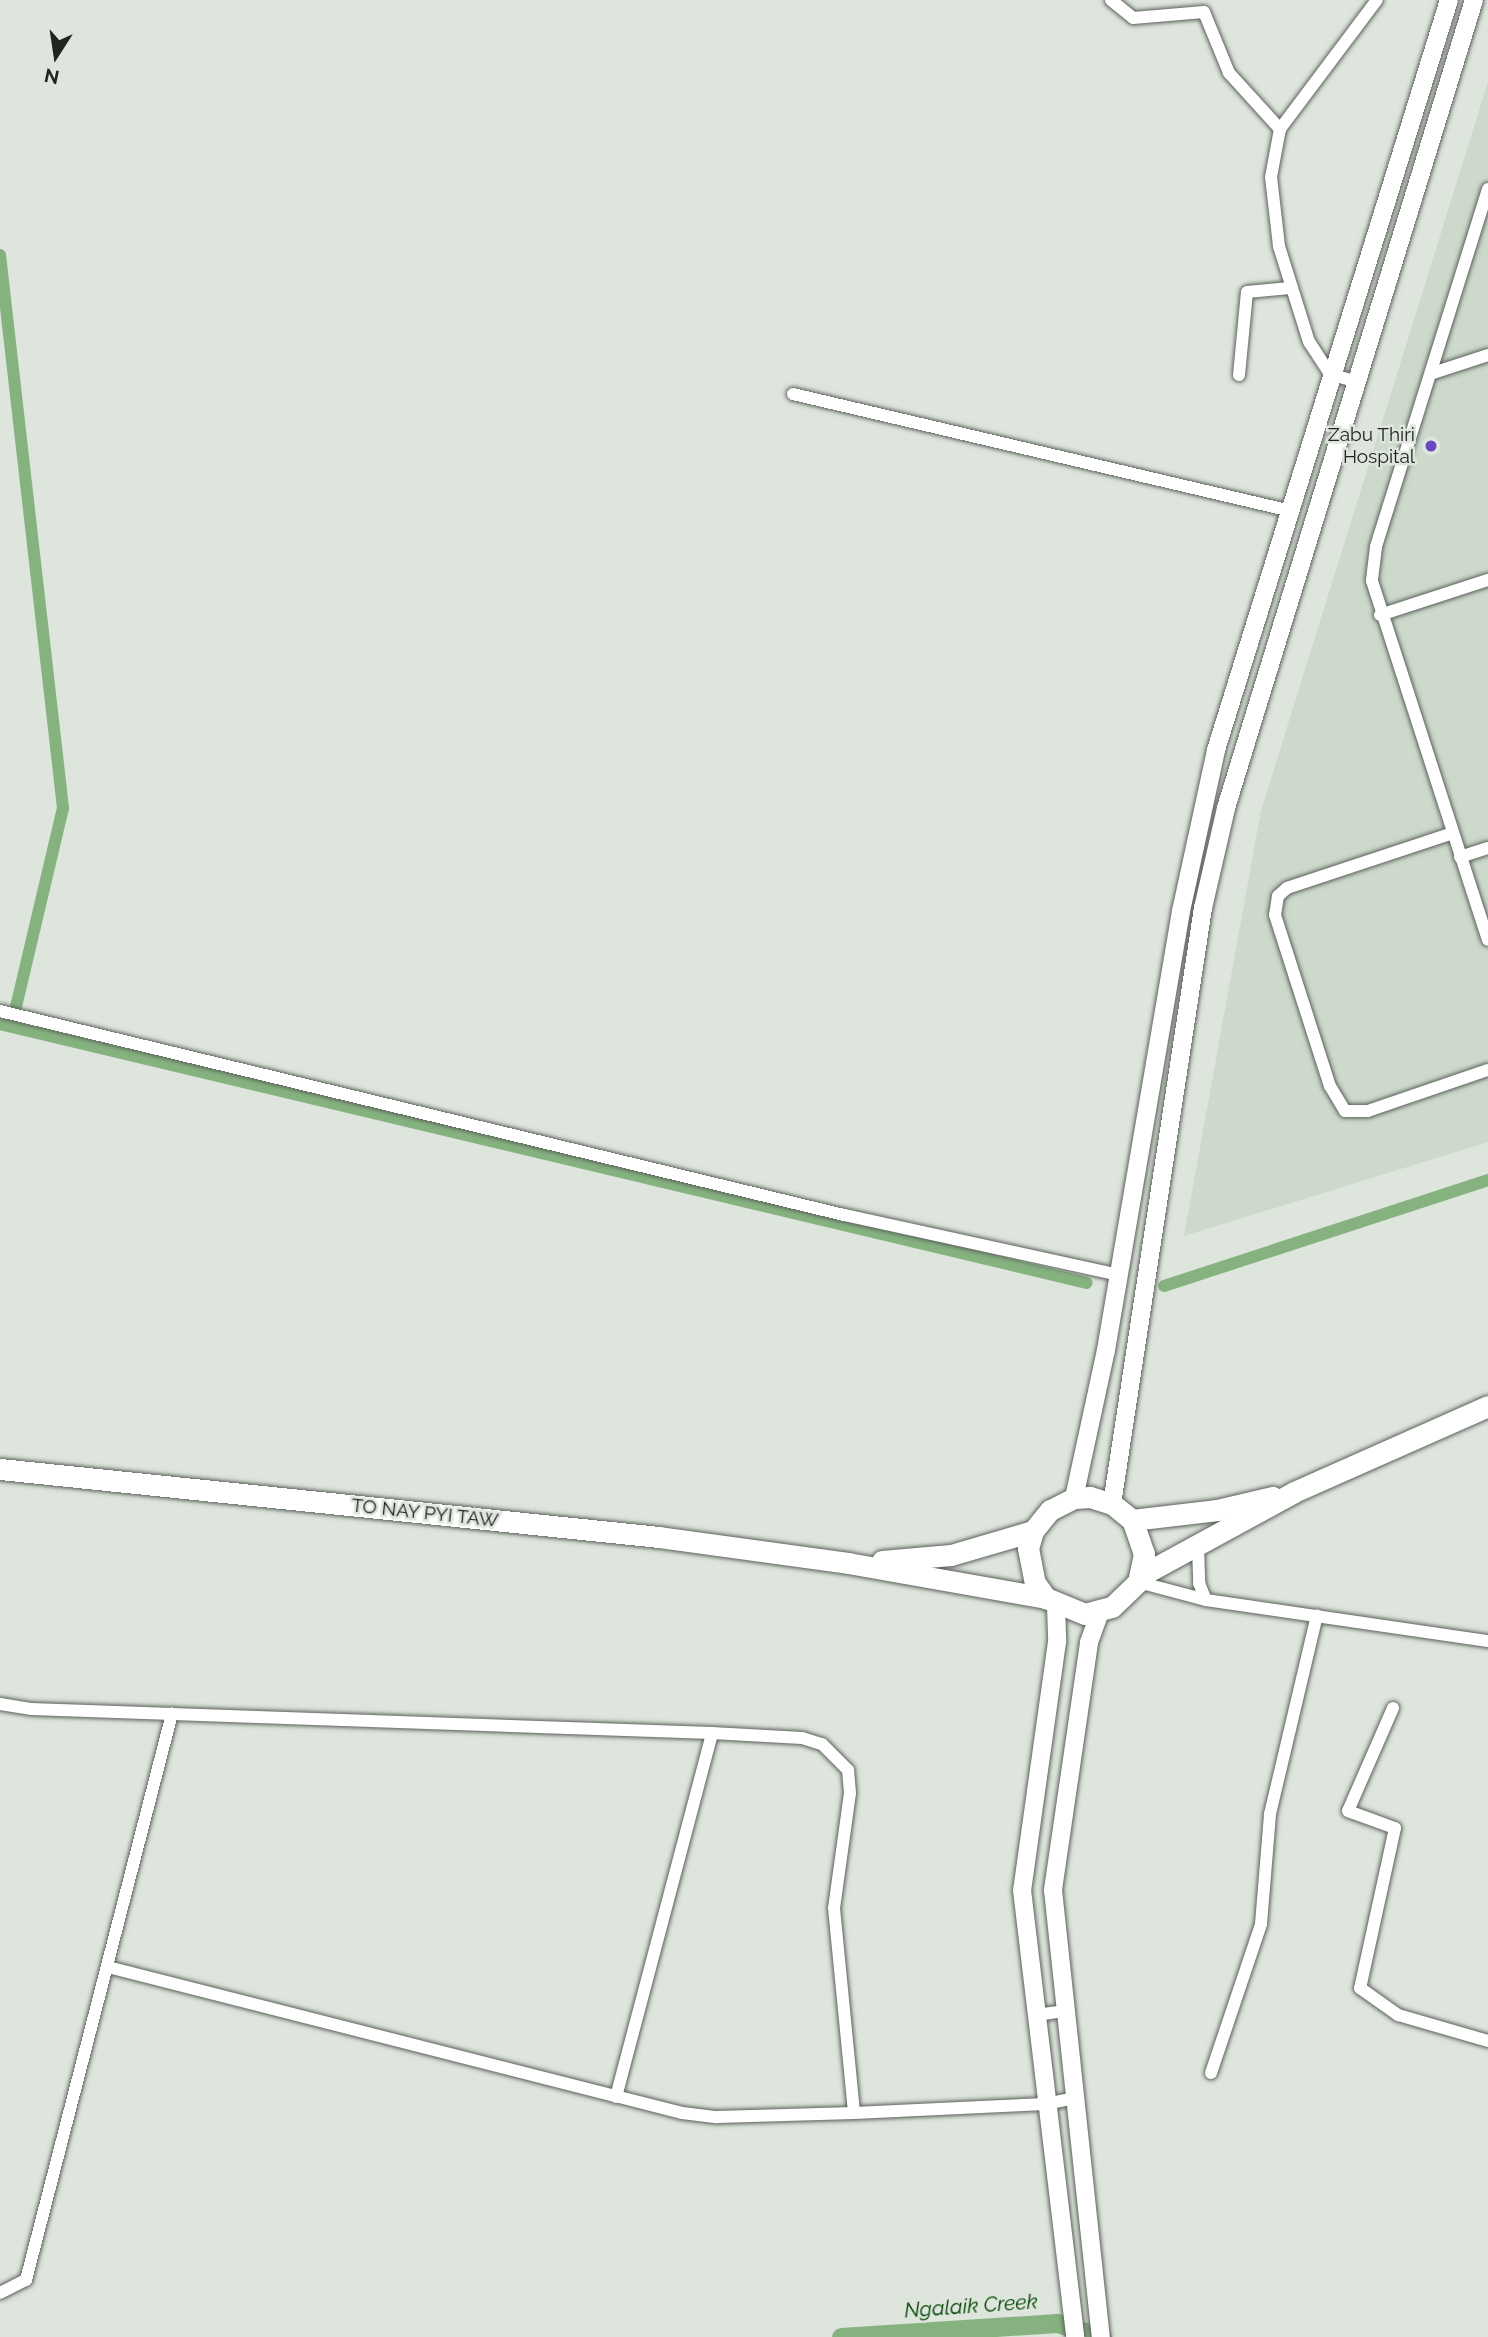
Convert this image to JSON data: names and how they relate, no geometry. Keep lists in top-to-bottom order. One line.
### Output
{"streets":{"main road":["TO NAY PYI TAW"]},"water":["Ngalaik Creek"],"places":["Zabu Thiri Hospital"],"north":"bottom"}
